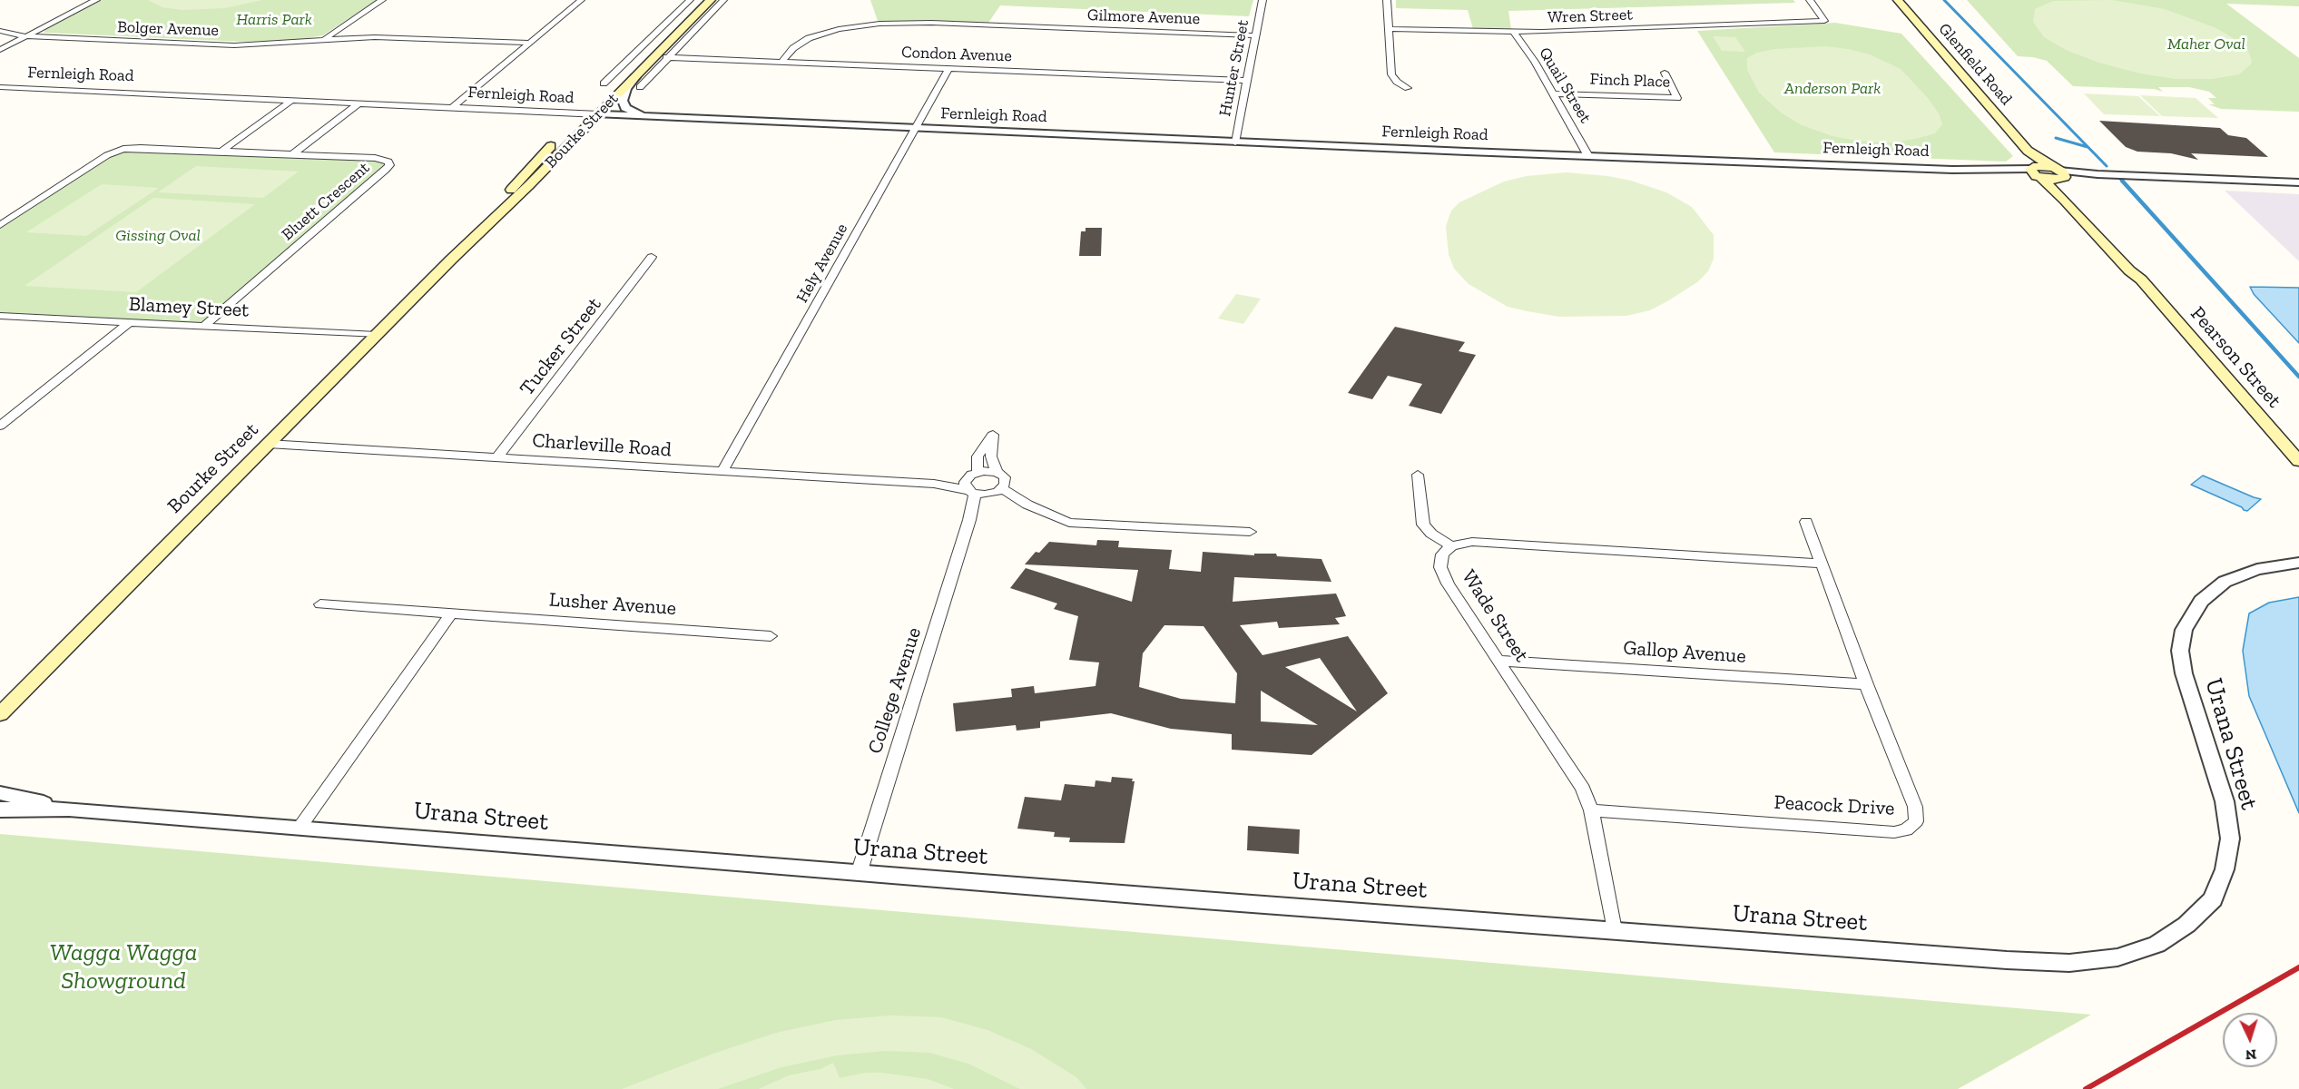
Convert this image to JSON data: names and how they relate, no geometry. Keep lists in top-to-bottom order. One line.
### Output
{"streets":{"main road":["Glenfield Road","Bourke Street","Pearson Street"],"street":["Wren Street","Gilmore Avenue","Bolger Avenue","Condon Avenue","Hunter Street","Fernleigh Road","Finch Place","Quail Street","Bluett Crescent","Hely Avenue","Blamey Street","Tucker Street","Charleville Road","Lusher Avenue","Wade Street","Gallop Avenue","College Avenue","Urana Street","Peacock Drive"]},"crossings":[["Wren Street","Quail Street"],["Gilmore Avenue","Condon Avenue"],["Gilmore Avenue","Hunter Street"],["Condon Avenue","Hunter Street"],["Condon Avenue","Bourke Street"],["Condon Avenue","Hely Avenue"],["Glenfield Road","Fernleigh Road"],["Glenfield Road","Pearson Street"],["Hunter Street","Fernleigh Road"],["Fernleigh Road","Quail Street"],["Fernleigh Road","Bourke Street"],["Fernleigh Road","Hely Avenue"],["Fernleigh Road","Pearson Street"],["Finch Place","Quail Street"],["Bourke Street","Blamey Street"],["Bourke Street","Charleville Road"],["Bluett Crescent","Blamey Street"],["Hely Avenue","Charleville Road"],["Tucker Street","Charleville Road"],["Charleville Road","College Avenue"],["Wade Street","Gallop Avenue"],["Wade Street","Urana Street"],["Wade Street","Peacock Drive"],["Gallop Avenue","Peacock Drive"],["College Avenue","Urana Street"]],"parks":["Harris Park","Maher Oval","Anderson Park","Gissing Oval","Wagga Wagga Showground"],"north":"bottom"}
